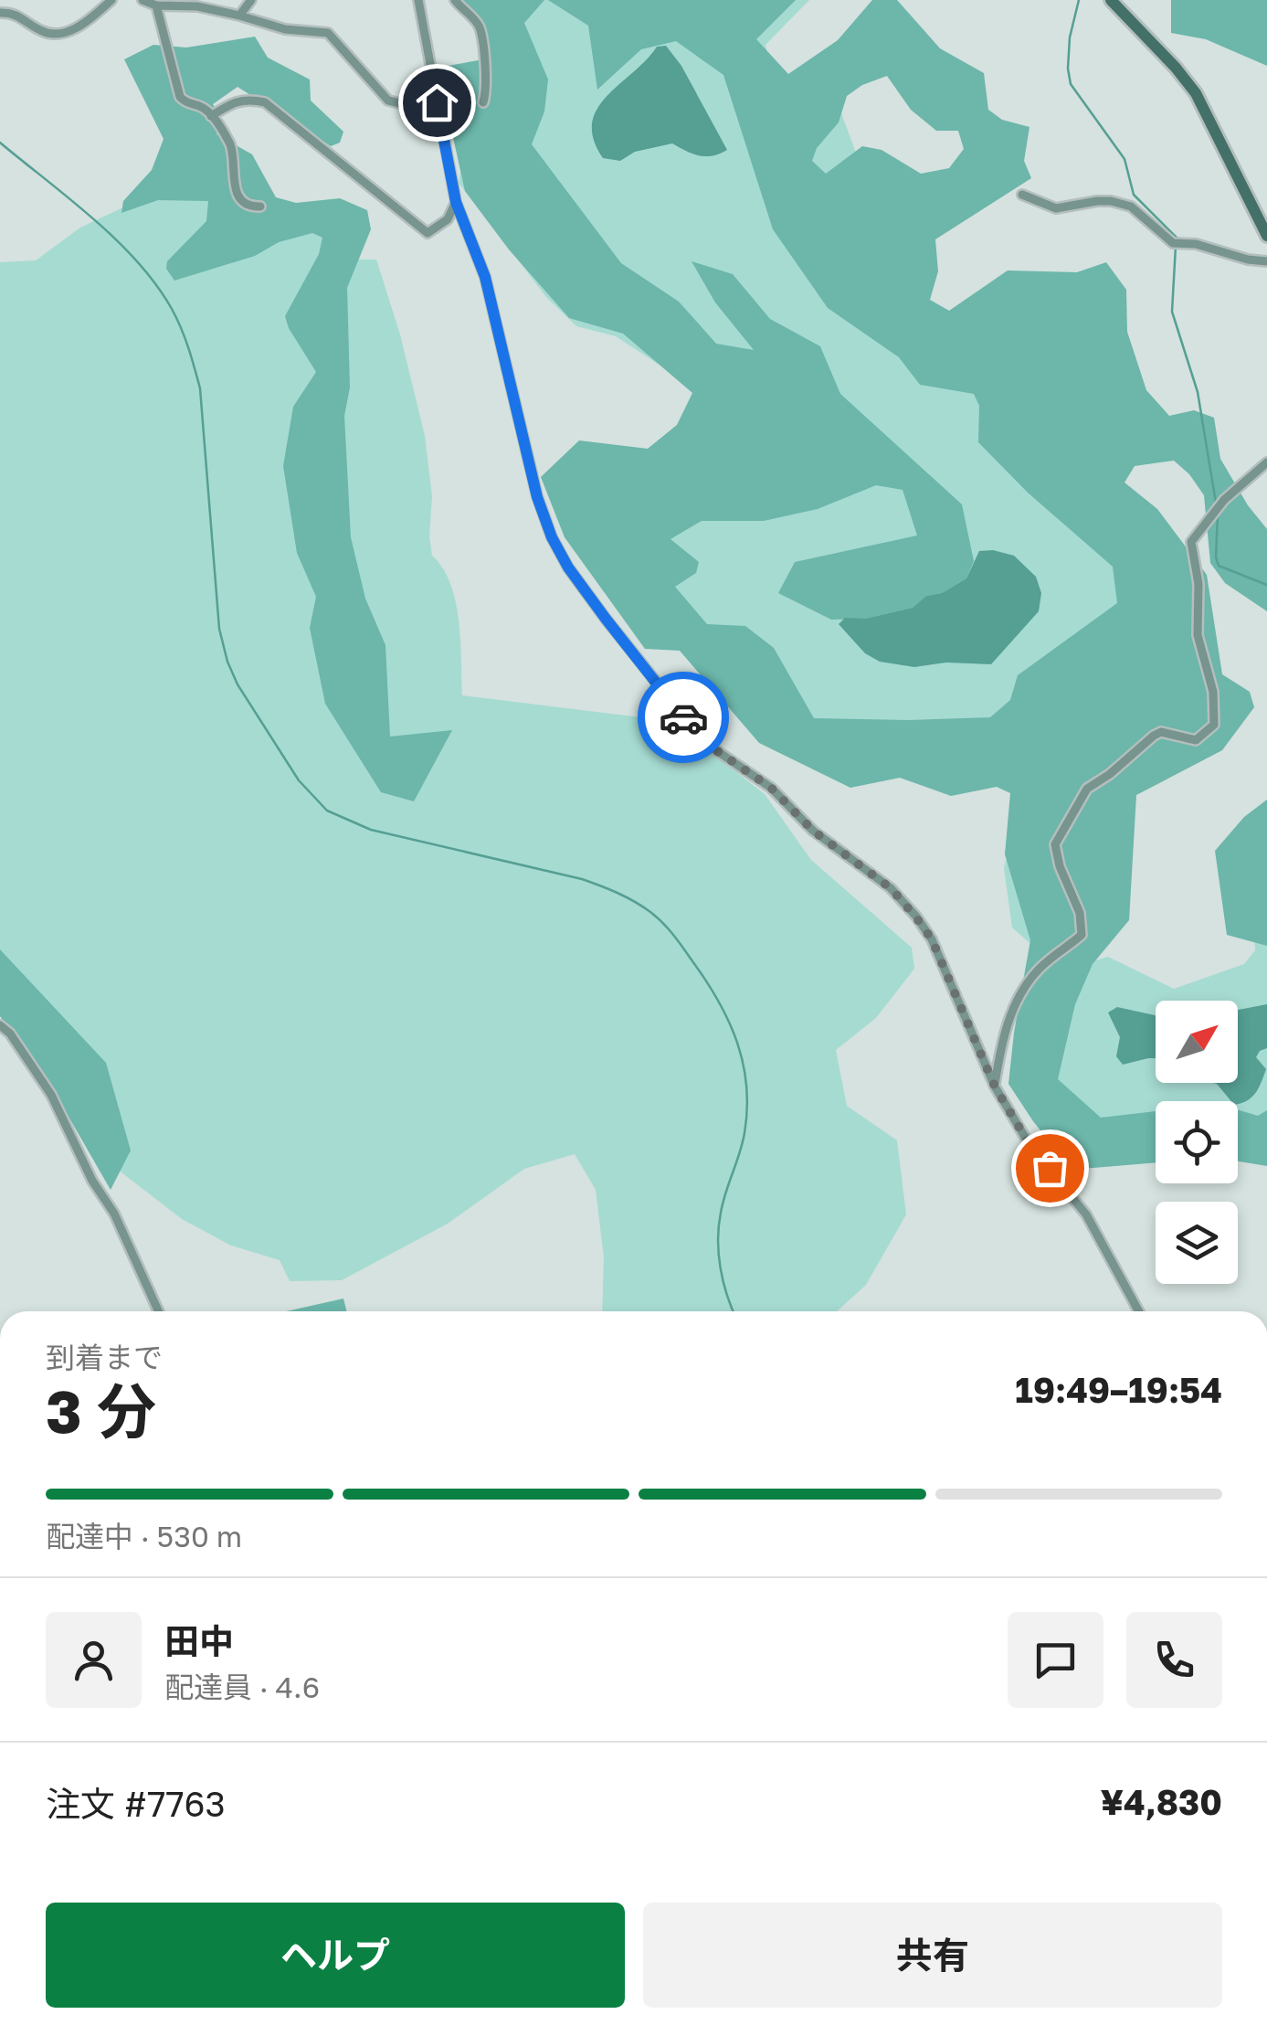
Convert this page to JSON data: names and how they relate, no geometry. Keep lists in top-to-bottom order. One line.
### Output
{"north":"top right","page":{"heading":["3 分","到着まで","19:49–19:54"],"panel":["田中","配達員 · 4.6","注文 #7763","¥4,830"],"bar":"配達中 · 530 m","buttons":["ヘルプ","共有"]}}
